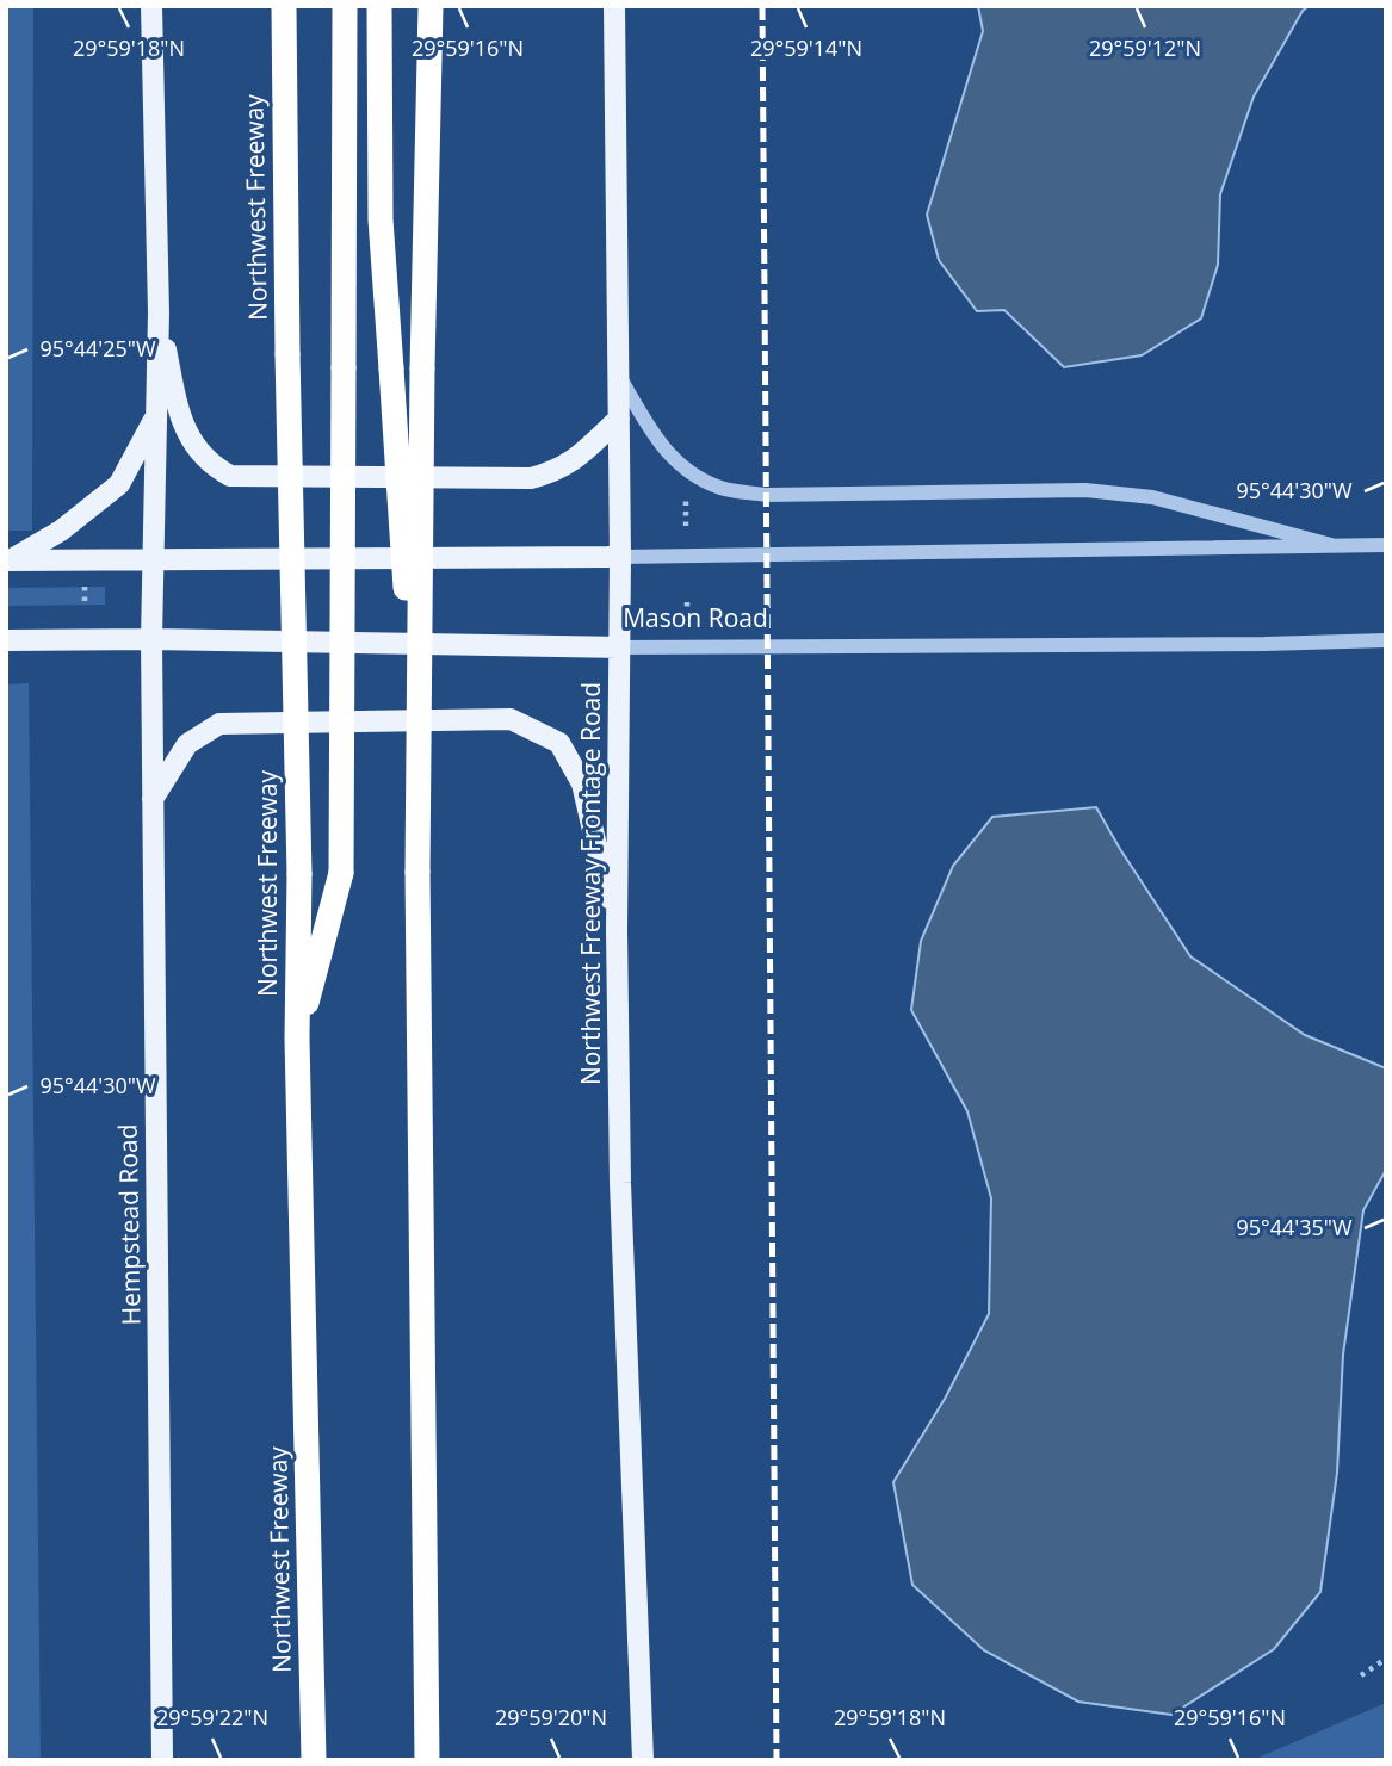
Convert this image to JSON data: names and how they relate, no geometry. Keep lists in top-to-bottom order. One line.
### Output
{"streets":{"highway":["Northwest Freeway"],"main road":["Mason Road","Northwest Freeway Frontage Road","Hempstead Road"]},"crossings":[["Mason Road","Northwest Freeway Frontage Road"],["Mason Road","Hempstead Road"]],"coordinates":["29°59'18\"N","29°59'16\"N","29°59'14\"N","29°59'12\"N","95°44'25\"W","95°44'30\"W","95°44'35\"W","29°59'22\"N","29°59'20\"N"]}
